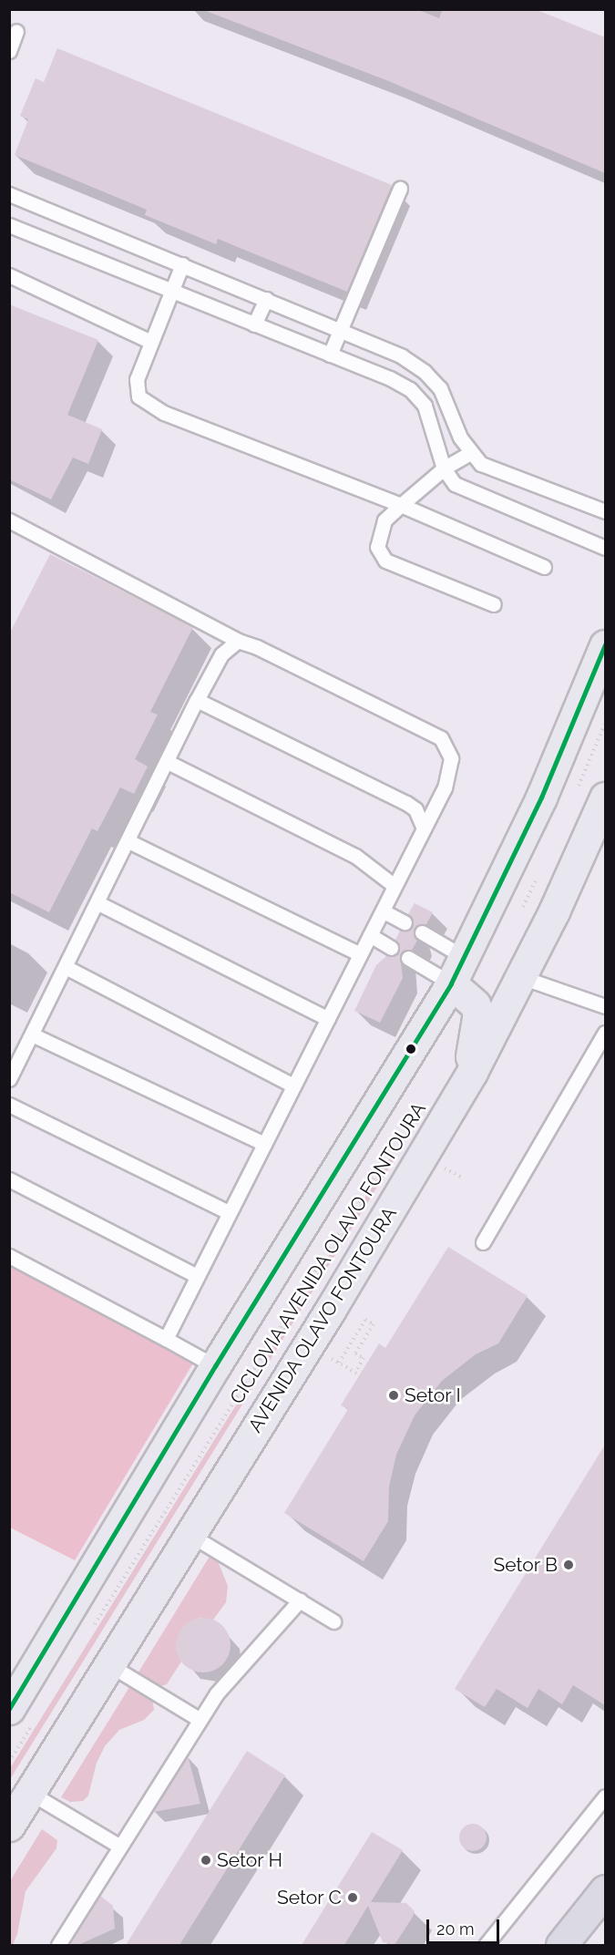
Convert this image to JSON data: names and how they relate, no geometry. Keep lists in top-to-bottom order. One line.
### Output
{"streets":{"main road":["AVENIDA OLAVO FONTOURA"],"path":["CICLOVIA AVENIDA OLAVO FONTOURA"]},"places":["Setor I","Setor B","Setor H","Setor C"],"scale_bar":"20 m"}
